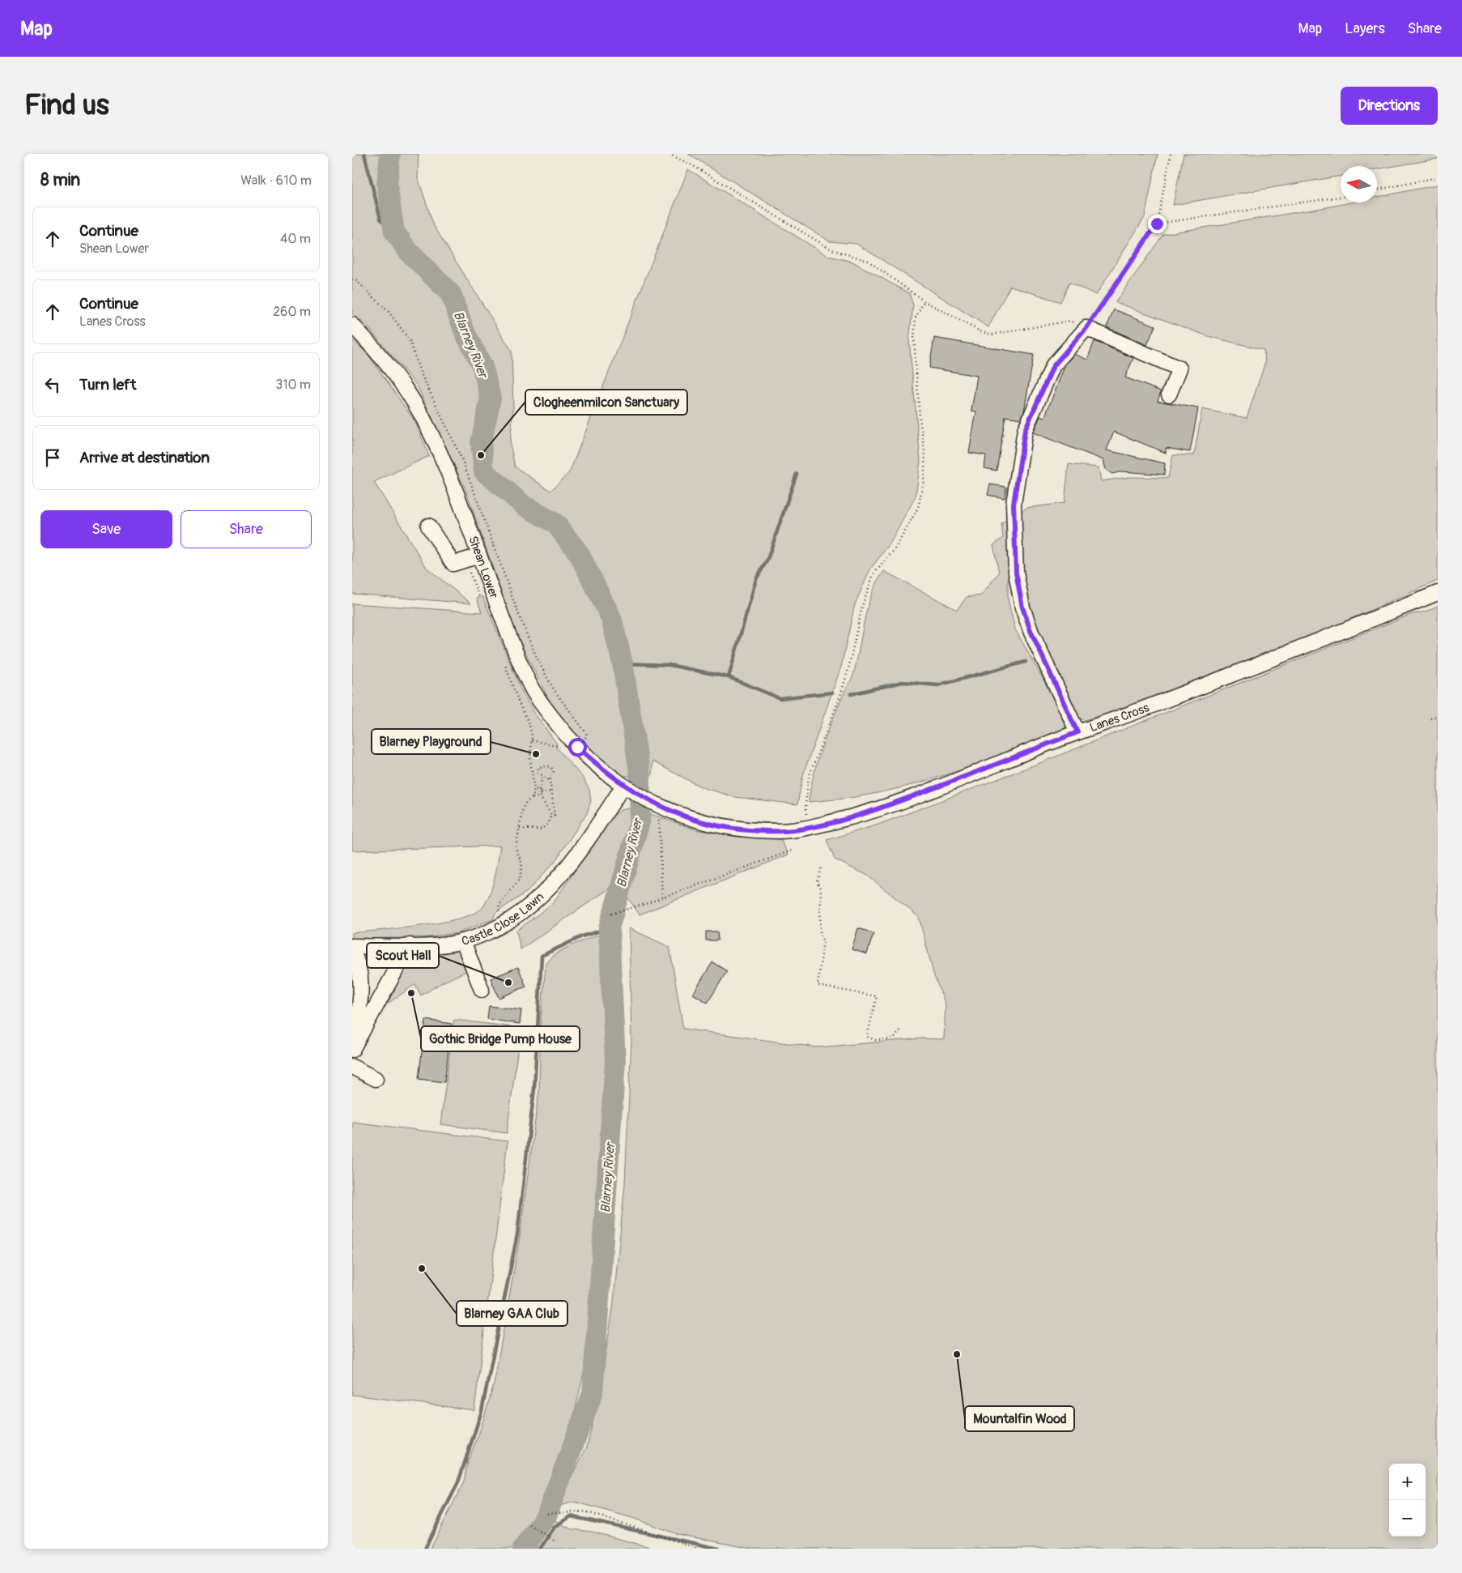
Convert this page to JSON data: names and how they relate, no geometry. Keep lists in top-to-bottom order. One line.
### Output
{"streets":{"street":["Shean Lower","Lanes Cross","Castle Close Lawn"]},"crossings":[["Shean Lower","Lanes Cross"],["Shean Lower","Castle Close Lawn"],["Lanes Cross","Castle Close Lawn"]],"water":["Blarney River"],"places":["Clogheenmilcon Sanctuary","Blarney Playground","Scout Hall","Gothic Bridge Pump House","Blarney GAA Club","Mountalfin Wood"],"north":"left","page":{"header":"Map","nav":["Map","Layers","Share"],"buttons":["Directions",["Save","Share"]],"title":"Find us","heading":["8 min","Walk · 610 m"],"list":[["Continue","Shean Lower","40 m"],["Continue","Lanes Cross","260 m"],["Turn left","310 m"],"Arrive at destination"],"map_buttons":["+","−"]}}
